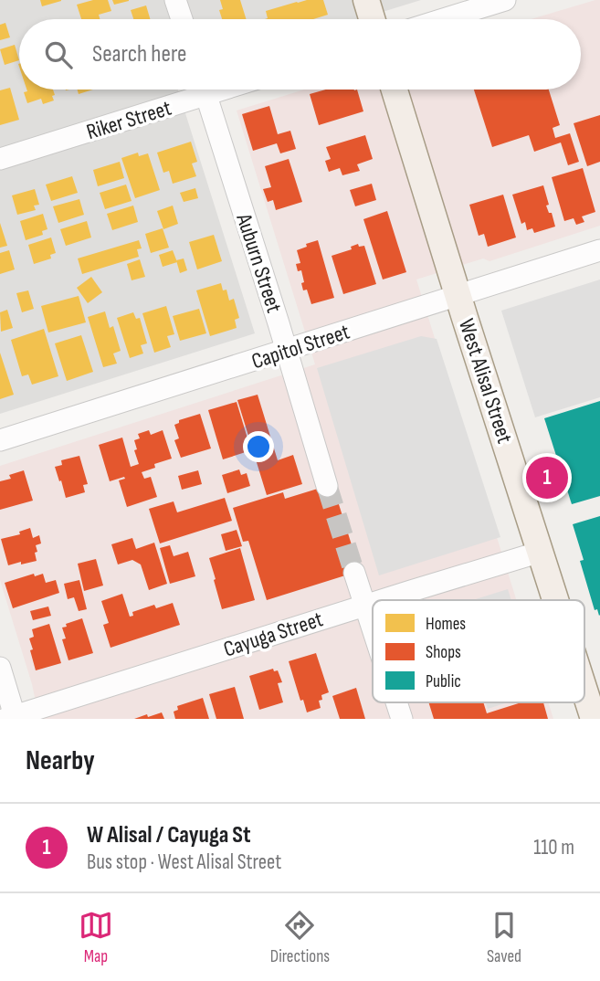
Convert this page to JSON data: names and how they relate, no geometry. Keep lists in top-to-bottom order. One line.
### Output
{"streets":{"main road":["West Alisal Street"],"street":["Riker Street","Auburn Street","Capitol Street","Cayuga Street"]},"crossings":[["Auburn Street","Capitol Street"],["Capitol Street","West Alisal Street"],["West Alisal Street","Cayuga Street"]],"legend":["Homes","Shops","Public"],"page":{"search":"Search here","pins":"1","heading":"Nearby","list":[{"mark":"1","name":"W Alisal / Cayuga St","note":"Bus stop · West Alisal Street","value":"110 m"}],"nav":["Map","Directions","Saved"]}}
